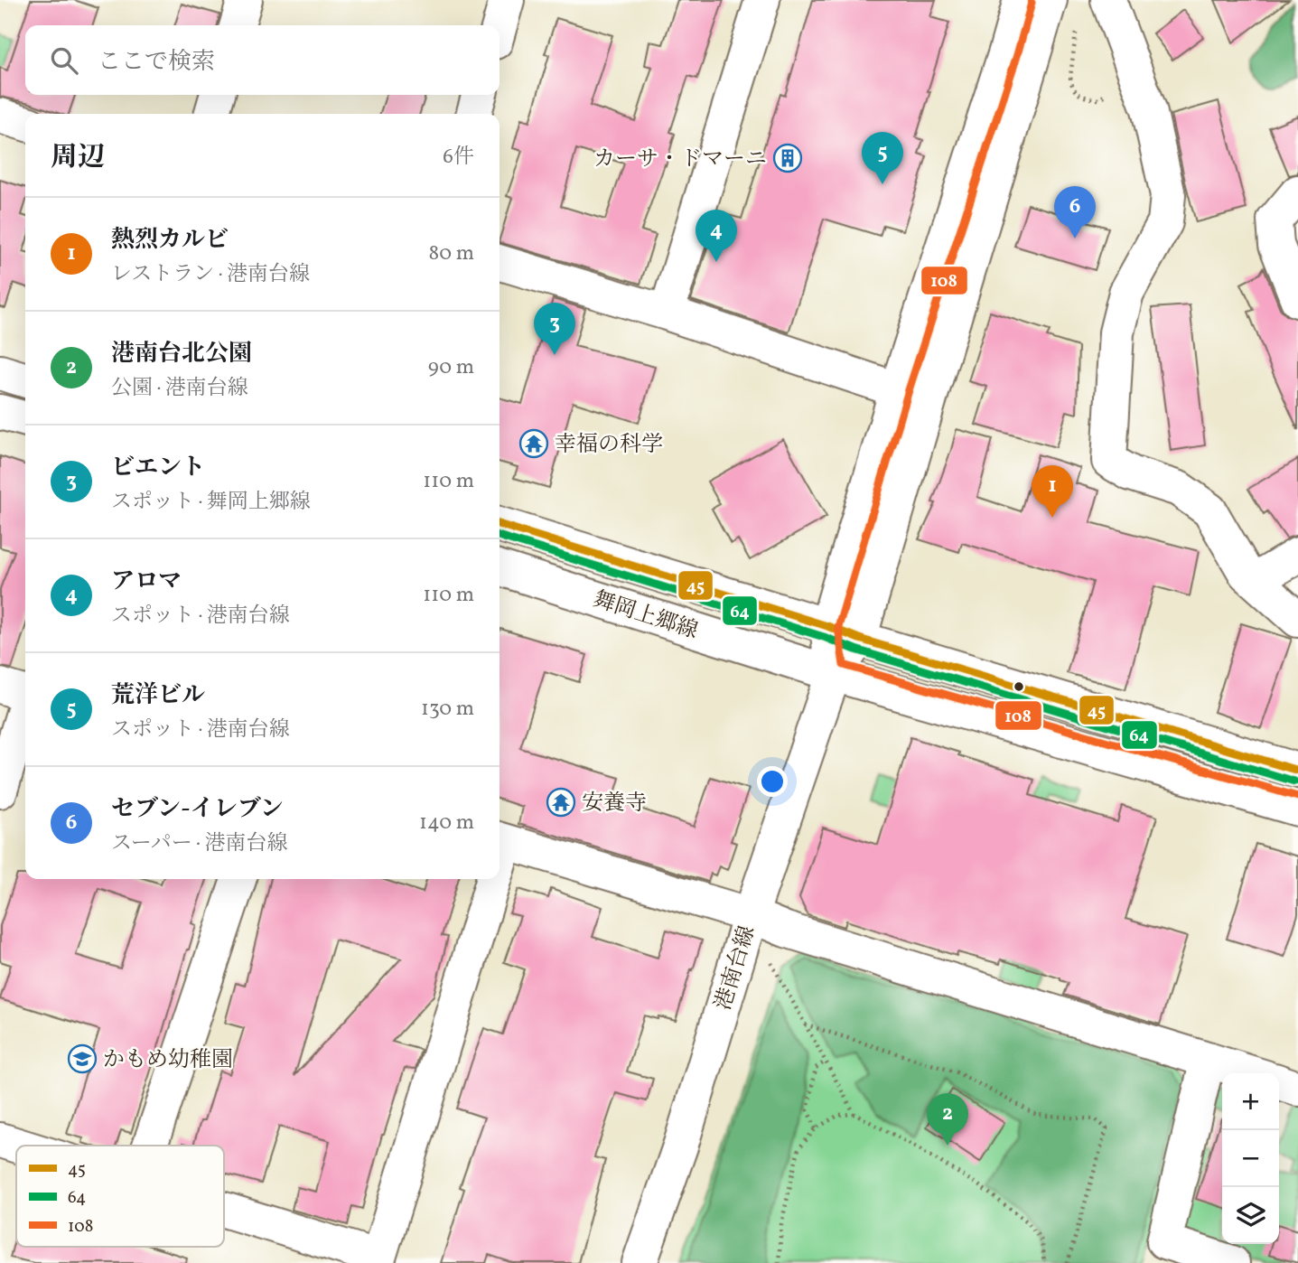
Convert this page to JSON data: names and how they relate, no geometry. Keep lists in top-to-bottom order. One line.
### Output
{"streets":{"street":["舞岡上郷線","港南台線"]},"crossings":[["舞岡上郷線","港南台線"]],"places":{"building":["カーサ・ドマーニ"],"temple":["幸福の科学","安養寺"],"school or university":["かもめ幼稚園"]},"lines":["transit line 108","transit line 45","transit line 64"],"legend":["45","64","108"],"page":{"search":"ここで検索","heading":["周辺","6件"],"pins":["5","6","4","3","1","2"],"list":[{"mark":"1","name":"熱烈カルビ","note":"レストラン · 港南台線","value":"80 m"},{"mark":"2","name":"港南台北公園","note":"公園 · 港南台線","value":"90 m"},{"mark":"3","name":"ビエント","note":"スポット · 舞岡上郷線","value":"110 m"},{"mark":"4","name":"アロマ","note":"スポット · 港南台線","value":"110 m"},{"mark":"5","name":"荒洋ビル","note":"スポット · 港南台線","value":"130 m"},{"mark":"6","name":"セブン-イレブン","note":"スーパー · 港南台線","value":"140 m"}],"map_buttons":["+","−"]}}
